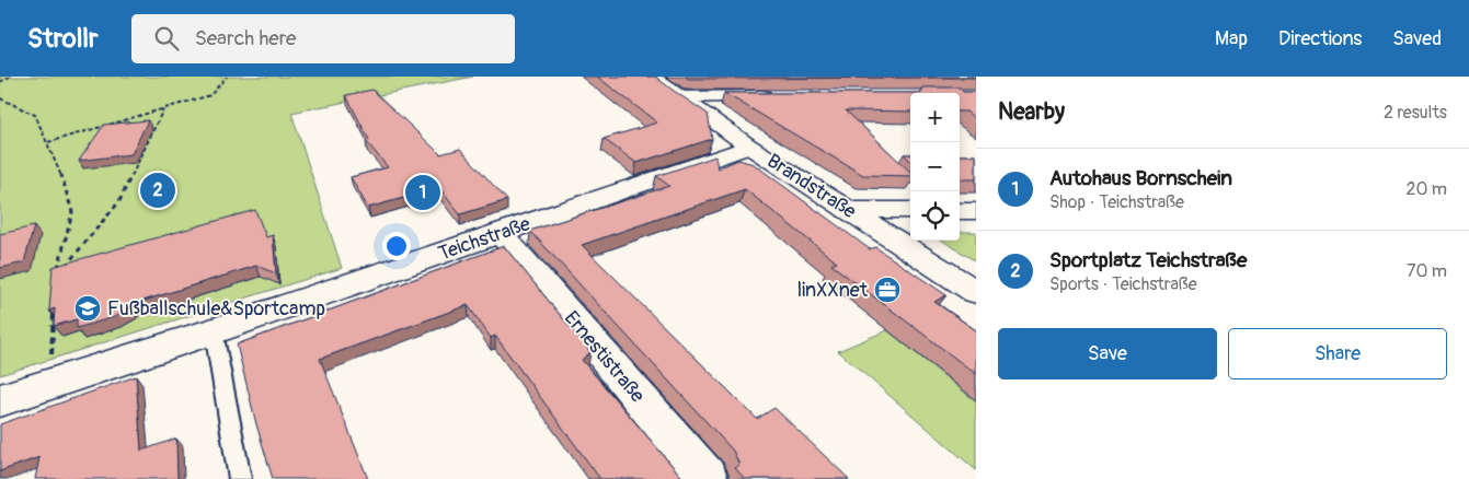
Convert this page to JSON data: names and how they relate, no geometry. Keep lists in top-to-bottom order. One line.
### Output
{"streets":{"street":["Brandstraße","Teichstraße","Ernestistraße"]},"crossings":[["Brandstraße","Teichstraße"],["Teichstraße","Ernestistraße"]],"places":{"office":["linXXnet"],"school or university":["Fußballschule&Sportcamp"]},"page":{"header":"Strollr","search":"Search here","nav":["Map","Directions","Saved"],"heading":["Nearby","2 results"],"map_buttons":["+","−"],"list":[{"mark":"1","name":"Autohaus Bornschein","note":"Shop · Teichstraße","value":"20 m"},{"mark":"2","name":"Sportplatz Teichstraße","note":"Sports · Teichstraße","value":"70 m"}],"pins":["2","1"],"buttons":["Save","Share"]}}
